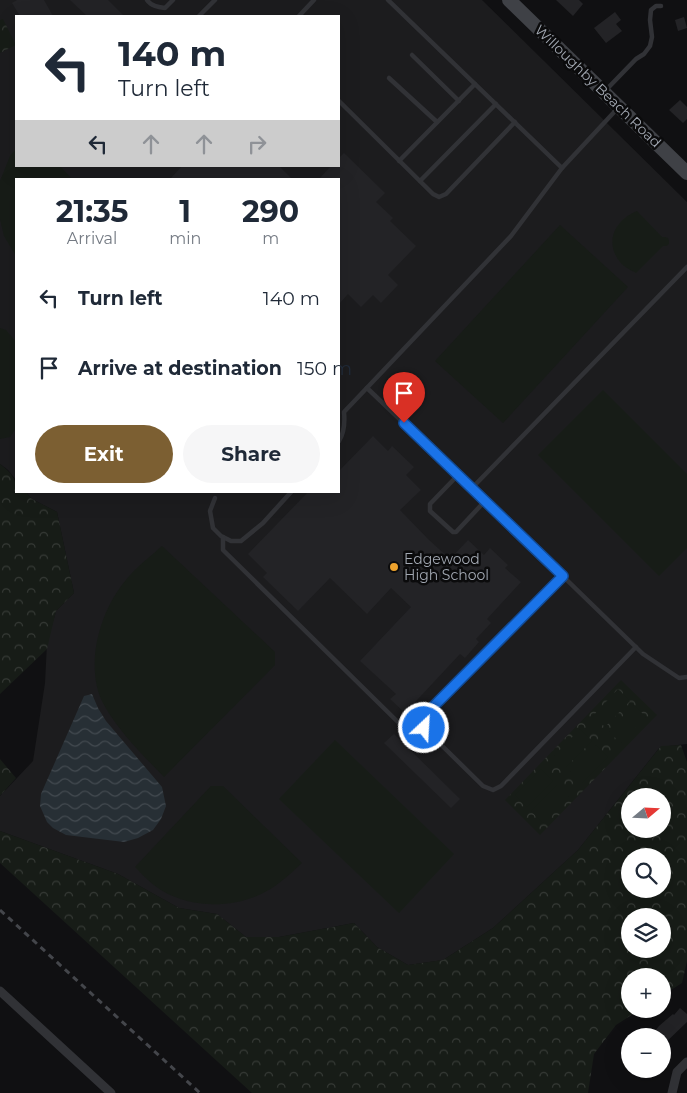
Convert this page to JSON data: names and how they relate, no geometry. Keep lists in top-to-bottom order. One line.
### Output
{"streets":{"street":["Willoughby Beach Road"]},"places":["Edgewood High School"],"north":"right","page":{"turn":["140 m","Turn left"],"eta":["21:35","Arrival","1","min","290","m"],"list":[{"name":"Turn left","value":"140 m"},{"name":"Arrive at destination","value":"150 m"}],"buttons":["Exit","Share"],"map_buttons":["+","−"]}}
